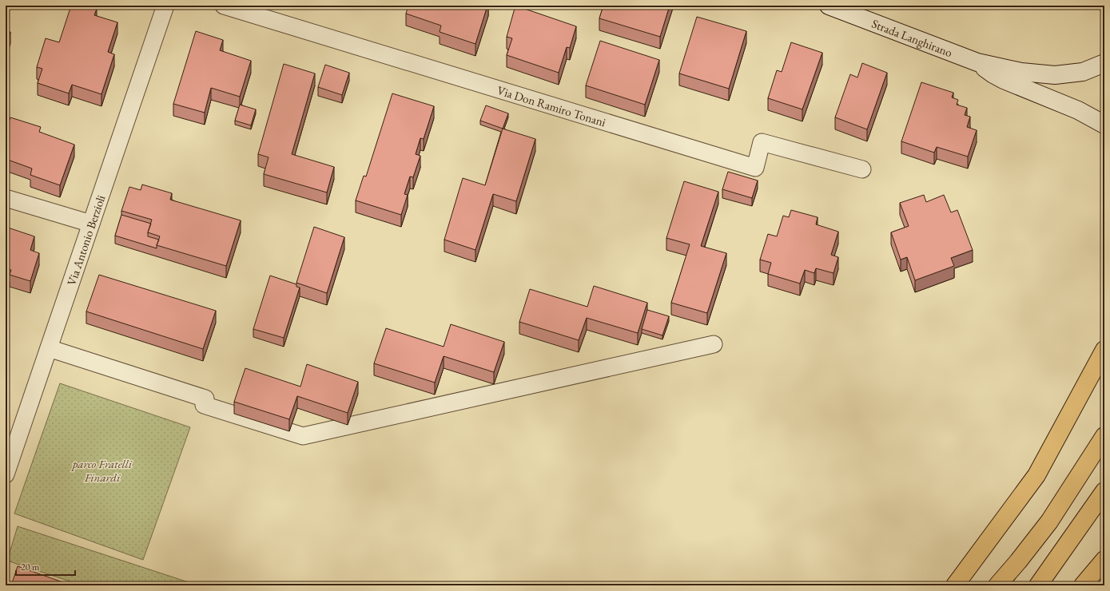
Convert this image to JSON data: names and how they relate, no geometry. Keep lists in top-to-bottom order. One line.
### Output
{"streets":{"main road":["Strada Langhirano"],"street":["Via Don Ramiro Tonani","Via Antonio Berzioli"]},"parks":["parco Fratelli Finardi"],"scale_bar":"20 m"}
